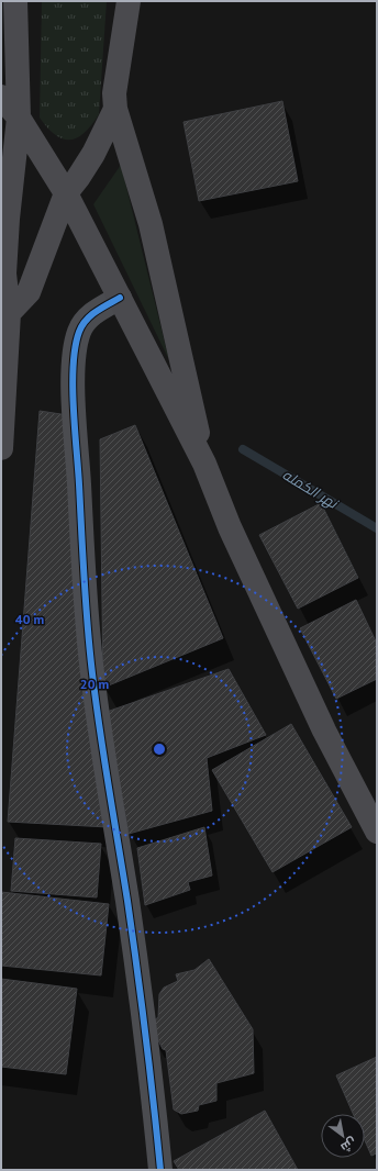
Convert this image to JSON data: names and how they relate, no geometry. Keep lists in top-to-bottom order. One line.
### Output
{"water":["نهر الكمله"],"north":"bottom right","rings":["40 m","20 m"]}
